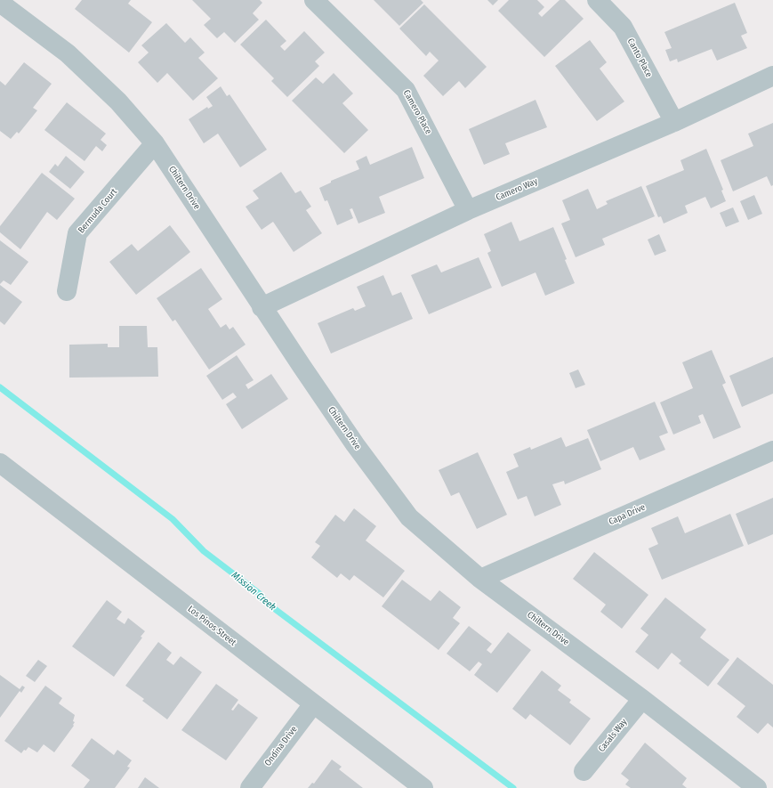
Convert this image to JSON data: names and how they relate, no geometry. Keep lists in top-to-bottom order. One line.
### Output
{"streets":{"street":["Canto Place","Camero Place","Chiltern Drive","Camero Way","Bermuda Court","Capa Drive","Los Pinos Street","Casals Way","Ondina Drive"]},"crossings":[["Canto Place","Camero Way"],["Camero Place","Camero Way"],["Chiltern Drive","Camero Way"],["Chiltern Drive","Bermuda Court"],["Chiltern Drive","Capa Drive"],["Chiltern Drive","Casals Way"],["Los Pinos Street","Ondina Drive"]],"water":["Mission Creek"]}
